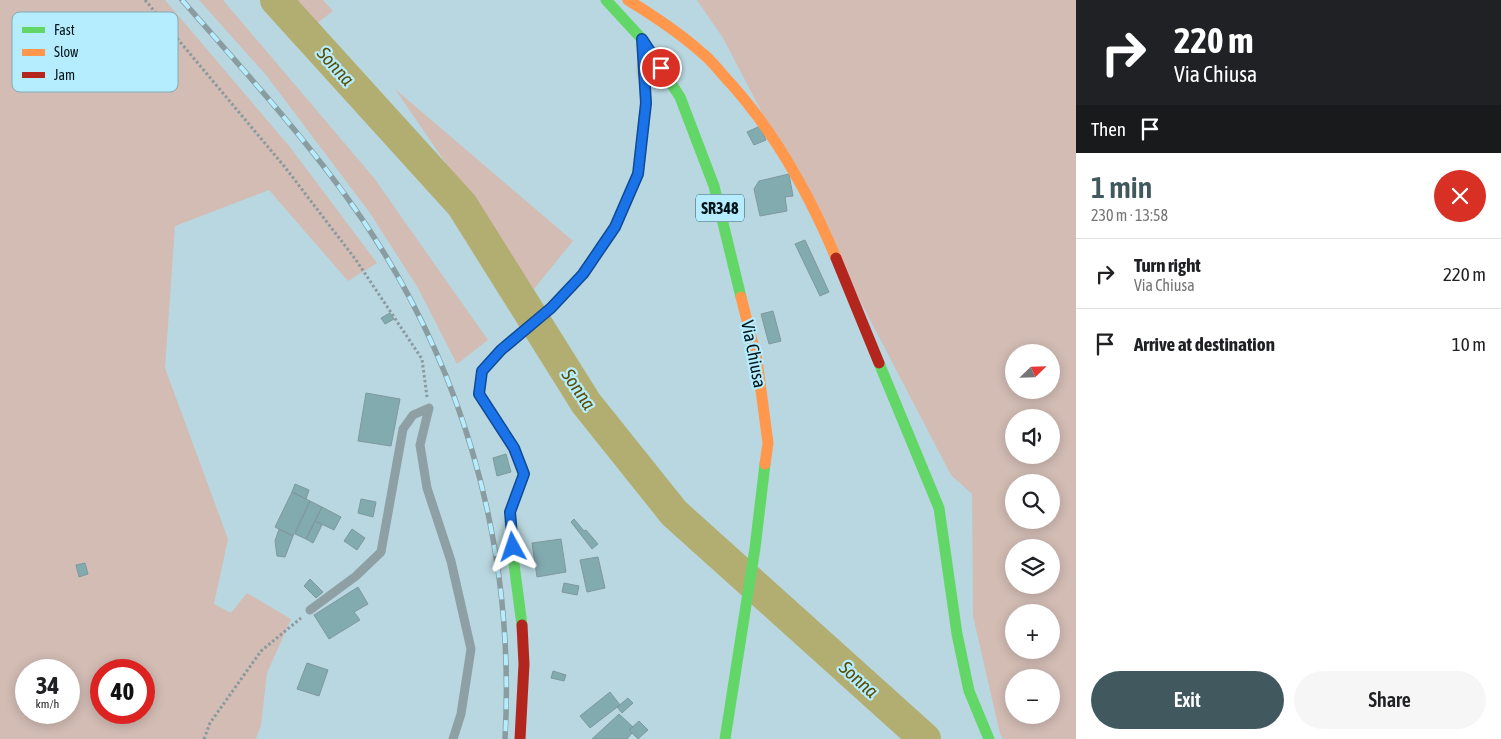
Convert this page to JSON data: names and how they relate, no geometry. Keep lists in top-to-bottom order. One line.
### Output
{"streets":{"street":["SR348","Via Chiusa"]},"water":["Sonna"],"legend":["Fast","Slow","Jam"],"north":"top right","page":{"turn":["220 m","Via Chiusa"],"then":"Then","heading":["1 min","230 m · 13:58"],"list":[{"name":"Turn right","note":"Via Chiusa","value":"220 m"},{"name":"Arrive at destination","value":"10 m"}],"map_buttons":["+","−"],"speed":"34 km/h","limit":"40","buttons":["Exit","Share"]}}
